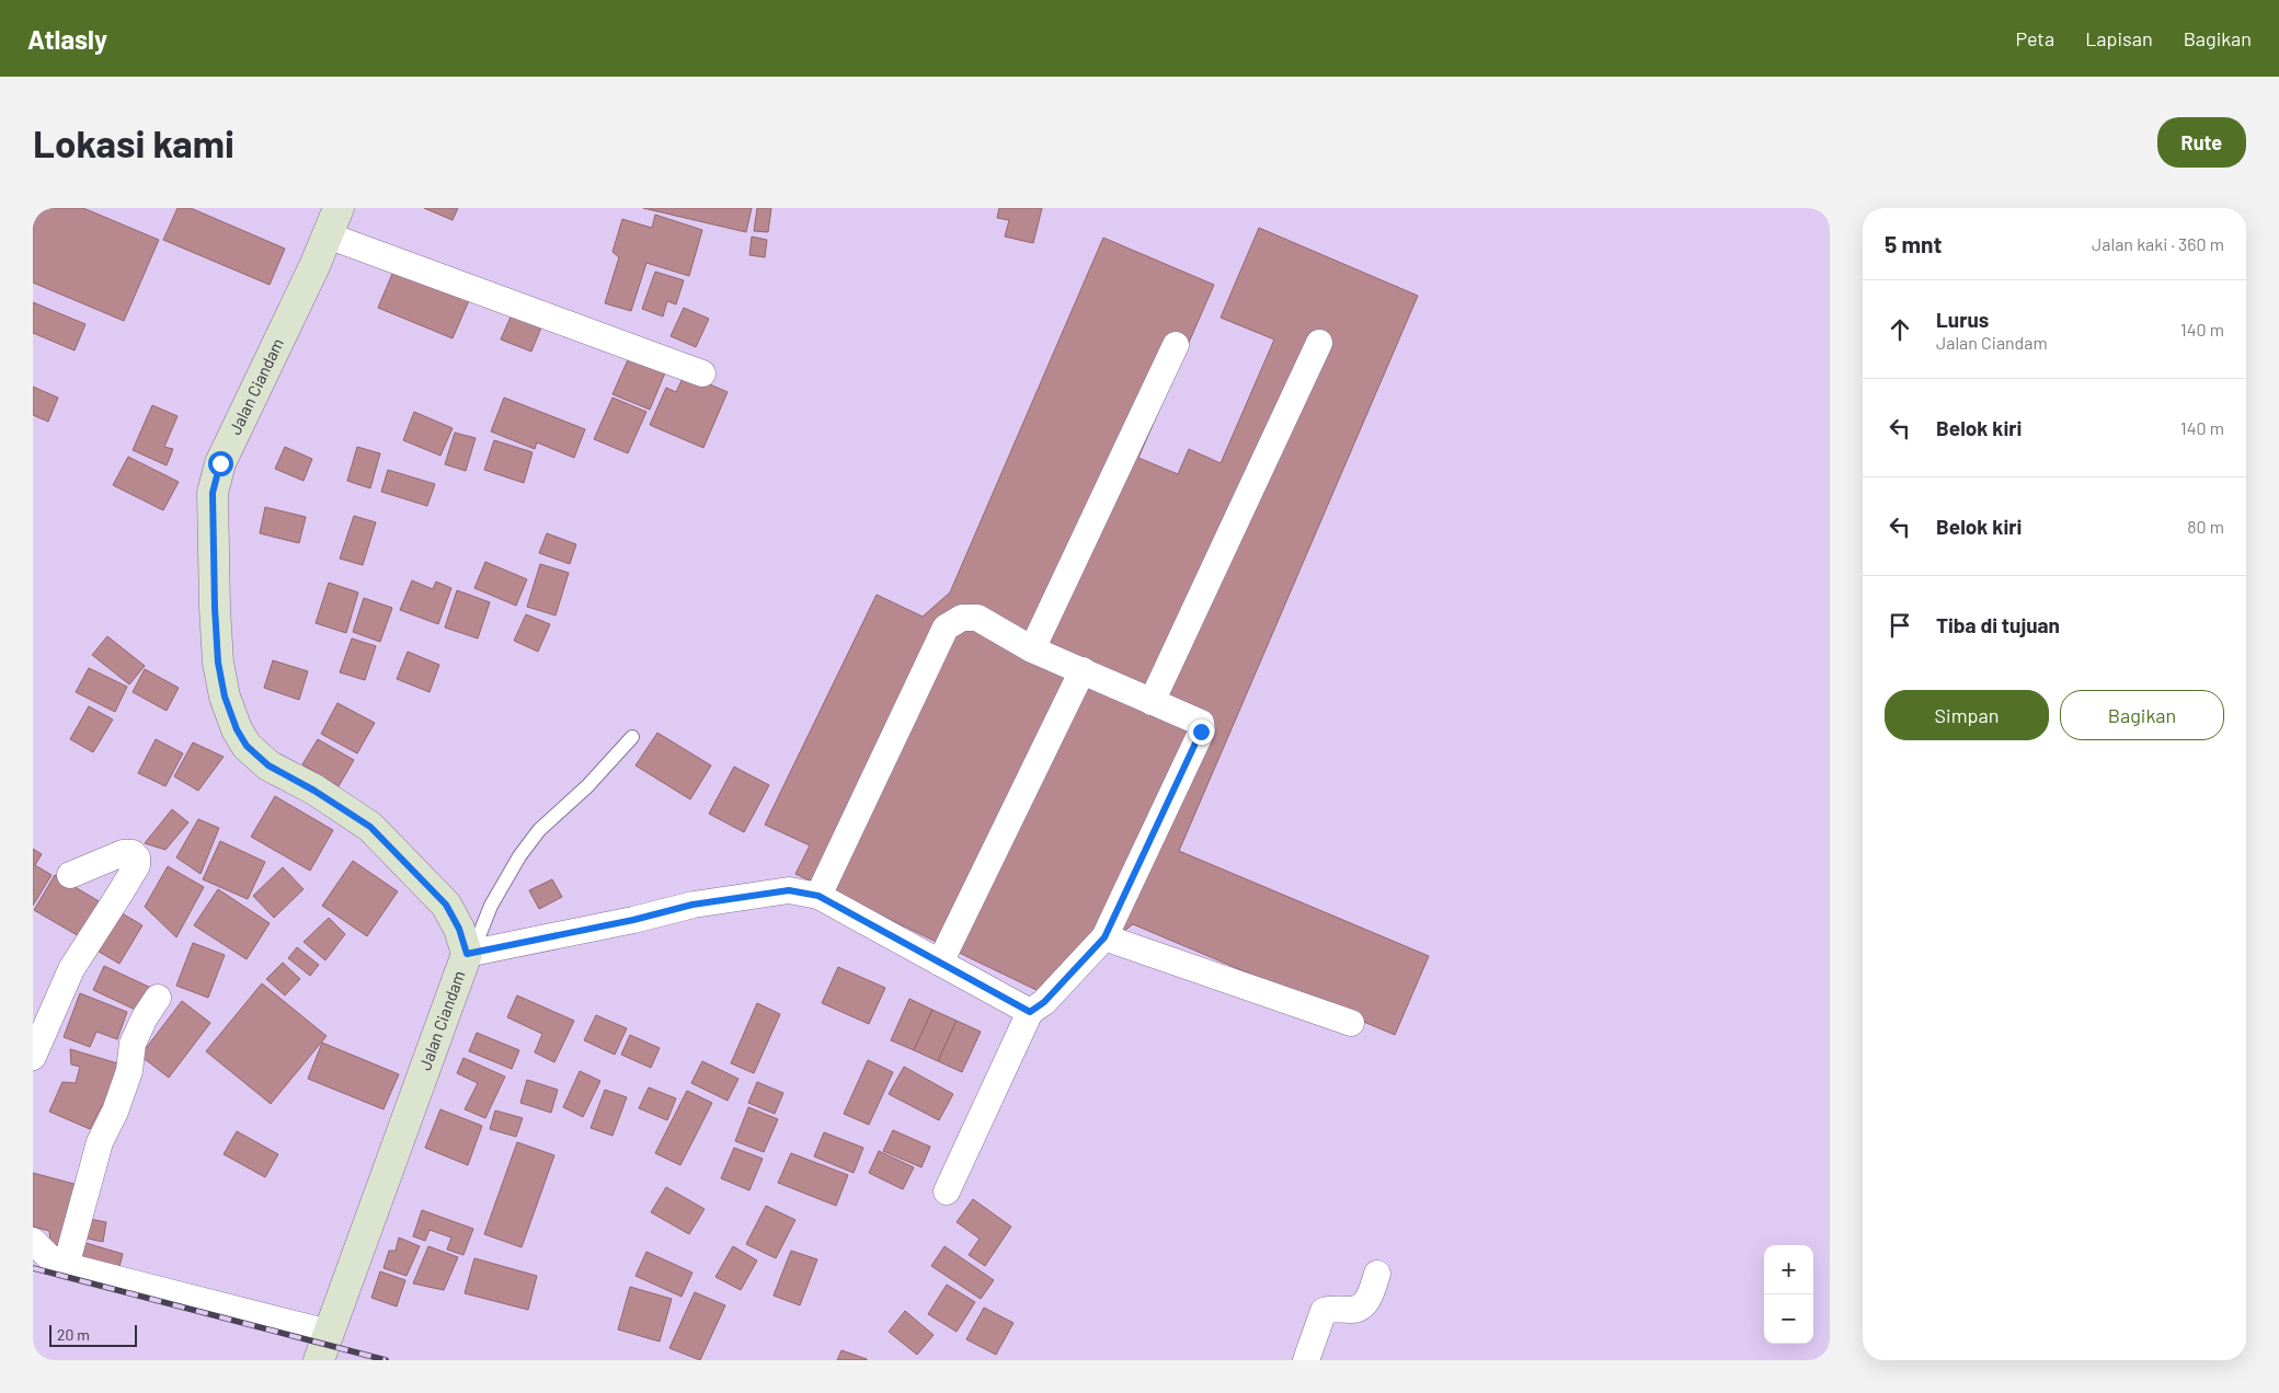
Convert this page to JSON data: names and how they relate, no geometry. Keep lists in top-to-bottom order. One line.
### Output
{"streets":{"street":["Jalan Ciandam"]},"scale_bar":"20 m","page":{"header":"Atlasly","nav":["Peta","Lapisan","Bagikan"],"buttons":["Rute",["Simpan","Bagikan"]],"title":"Lokasi kami","heading":["5 mnt","Jalan kaki · 360 m"],"list":[["Lurus","Jalan Ciandam","140 m"],["Belok kiri","140 m"],["Belok kiri","80 m"],"Tiba di tujuan"],"map_buttons":["+","−"],"scale":"20 m"}}
